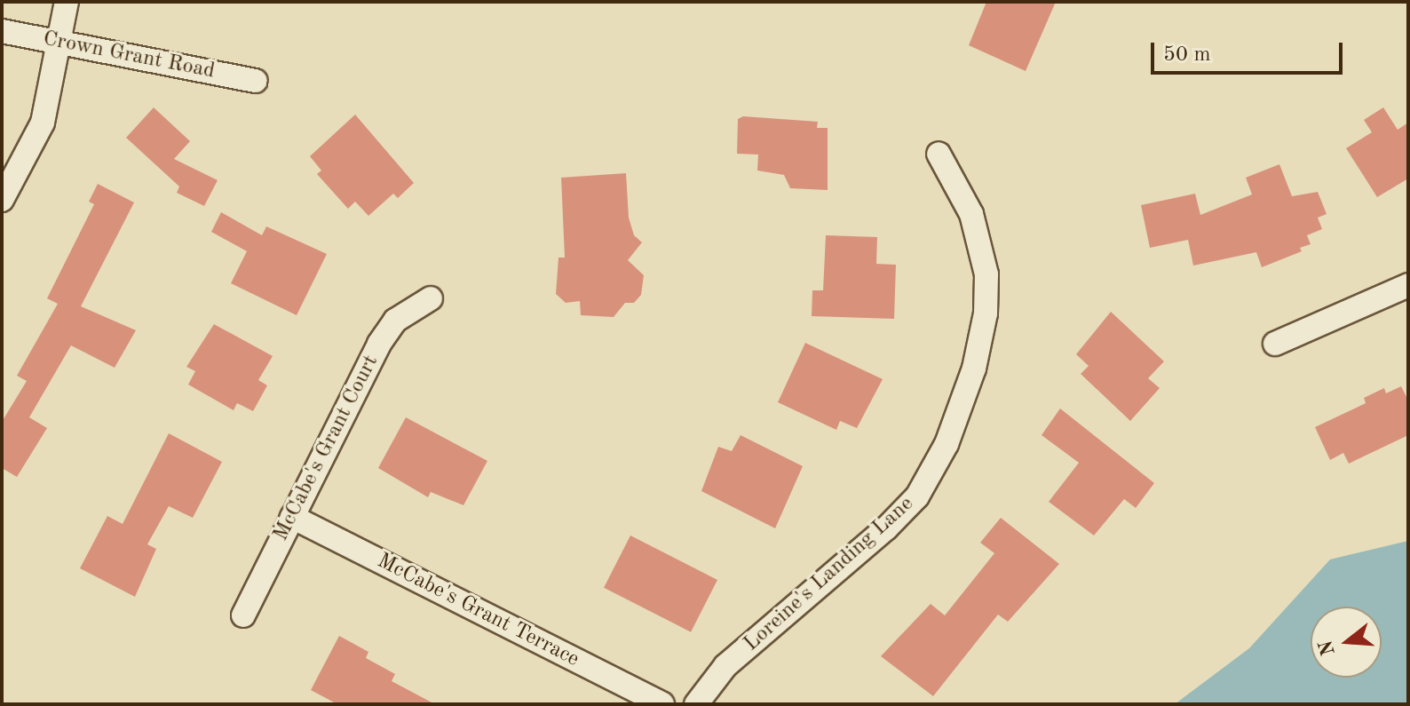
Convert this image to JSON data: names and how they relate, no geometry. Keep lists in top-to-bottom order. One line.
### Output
{"streets":{"street":["Crown Grant Road","McCabe's Grant Court","Loreine's Landing Lane","McCabe's Grant Terrace"]},"crossings":[["McCabe's Grant Court","McCabe's Grant Terrace"]],"scale_bar":"50 m","north":"left"}
